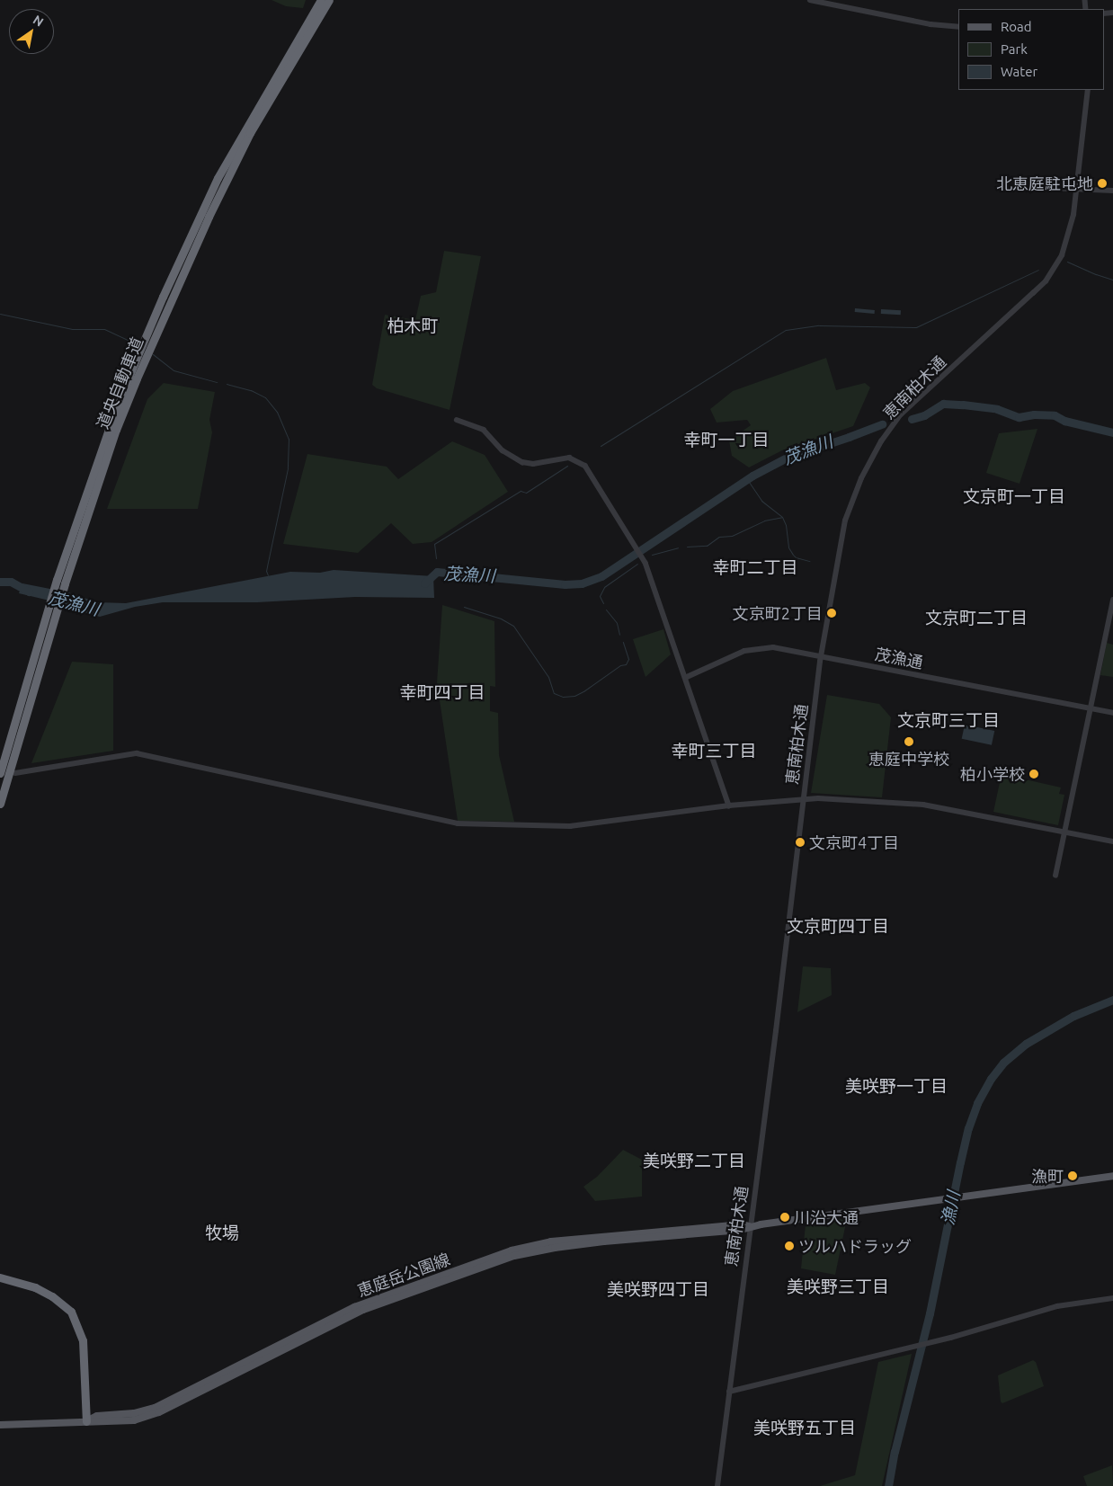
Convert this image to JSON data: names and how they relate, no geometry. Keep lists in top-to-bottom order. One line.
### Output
{"streets":{"highway":["道央自動車道"],"main road":["恵庭岳公園線"],"street":["恵南柏木通","茂漁通"]},"crossings":[["恵南柏木通","茂漁通"],["恵南柏木通","恵庭岳公園線"]],"districts":["柏木町","幸町一丁目","文京町一丁目","幸町二丁目","文京町二丁目","幸町四丁目","文京町三丁目","幸町三丁目","文京町四丁目","美咲野一丁目","美咲野二丁目","牧場","美咲野三丁目","美咲野四丁目","美咲野五丁目"],"water":["茂漁川","漁川"],"places":["北恵庭駐屯地","文京町2丁目","恵庭中学校","柏小学校","文京町4丁目","漁町","川沿大通","ツルハドラッグ"],"legend":["Road","Park","Water"],"north":"top right"}
